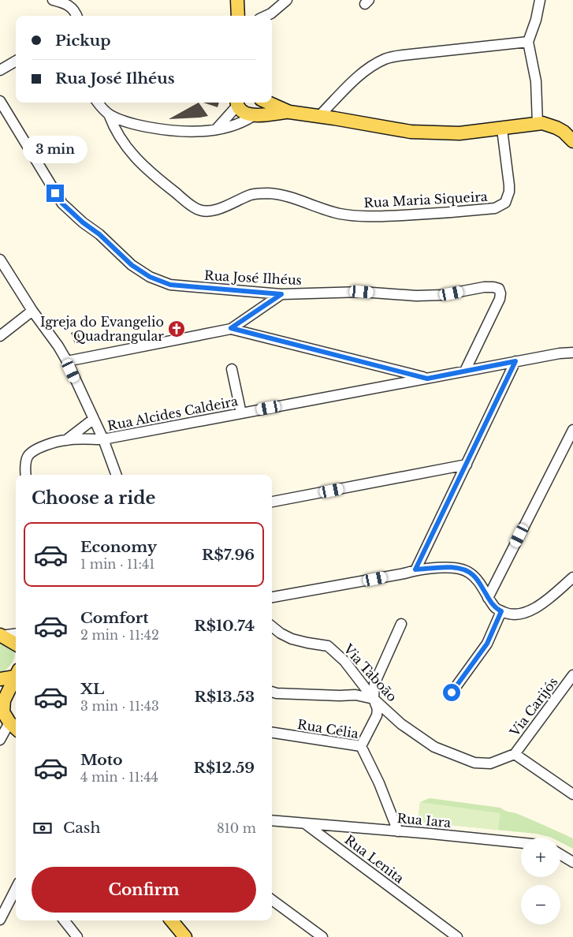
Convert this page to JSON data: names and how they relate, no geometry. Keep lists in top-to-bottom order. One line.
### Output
{"streets":{"street":["Rua Maria Siqueira","Rua José Ilhéus","Rua Alcides Caldeira","Via Taboão","Via Carijós","Rua Célia","Rua Iara","Rua Lenita"]},"crossings":[["Rua José Ilhéus","Rua Alcides Caldeira"],["Via Taboão","Via Carijós"],["Rua Célia","Rua Iara"],["Rua Iara","Rua Lenita"]],"places":{"church":["Igreja do Evangelio Quadrangular"]},"page":{"banner":["Pickup","Rua José Ilhéus"],"bubble":"3 min","heading":"Choose a ride","list":[{"name":"Economy","note":"1 min · 11:41","value":"R$7.96"},{"name":"Comfort","note":"2 min · 11:42","value":"R$10.74"},{"name":"XL","note":"3 min · 11:43","value":"R$13.53"},{"name":"Moto","note":"4 min · 11:44","value":"R$12.59"}],"pay":["Cash","810 m"],"map_buttons":["+","−"],"buttons":"Confirm"}}
